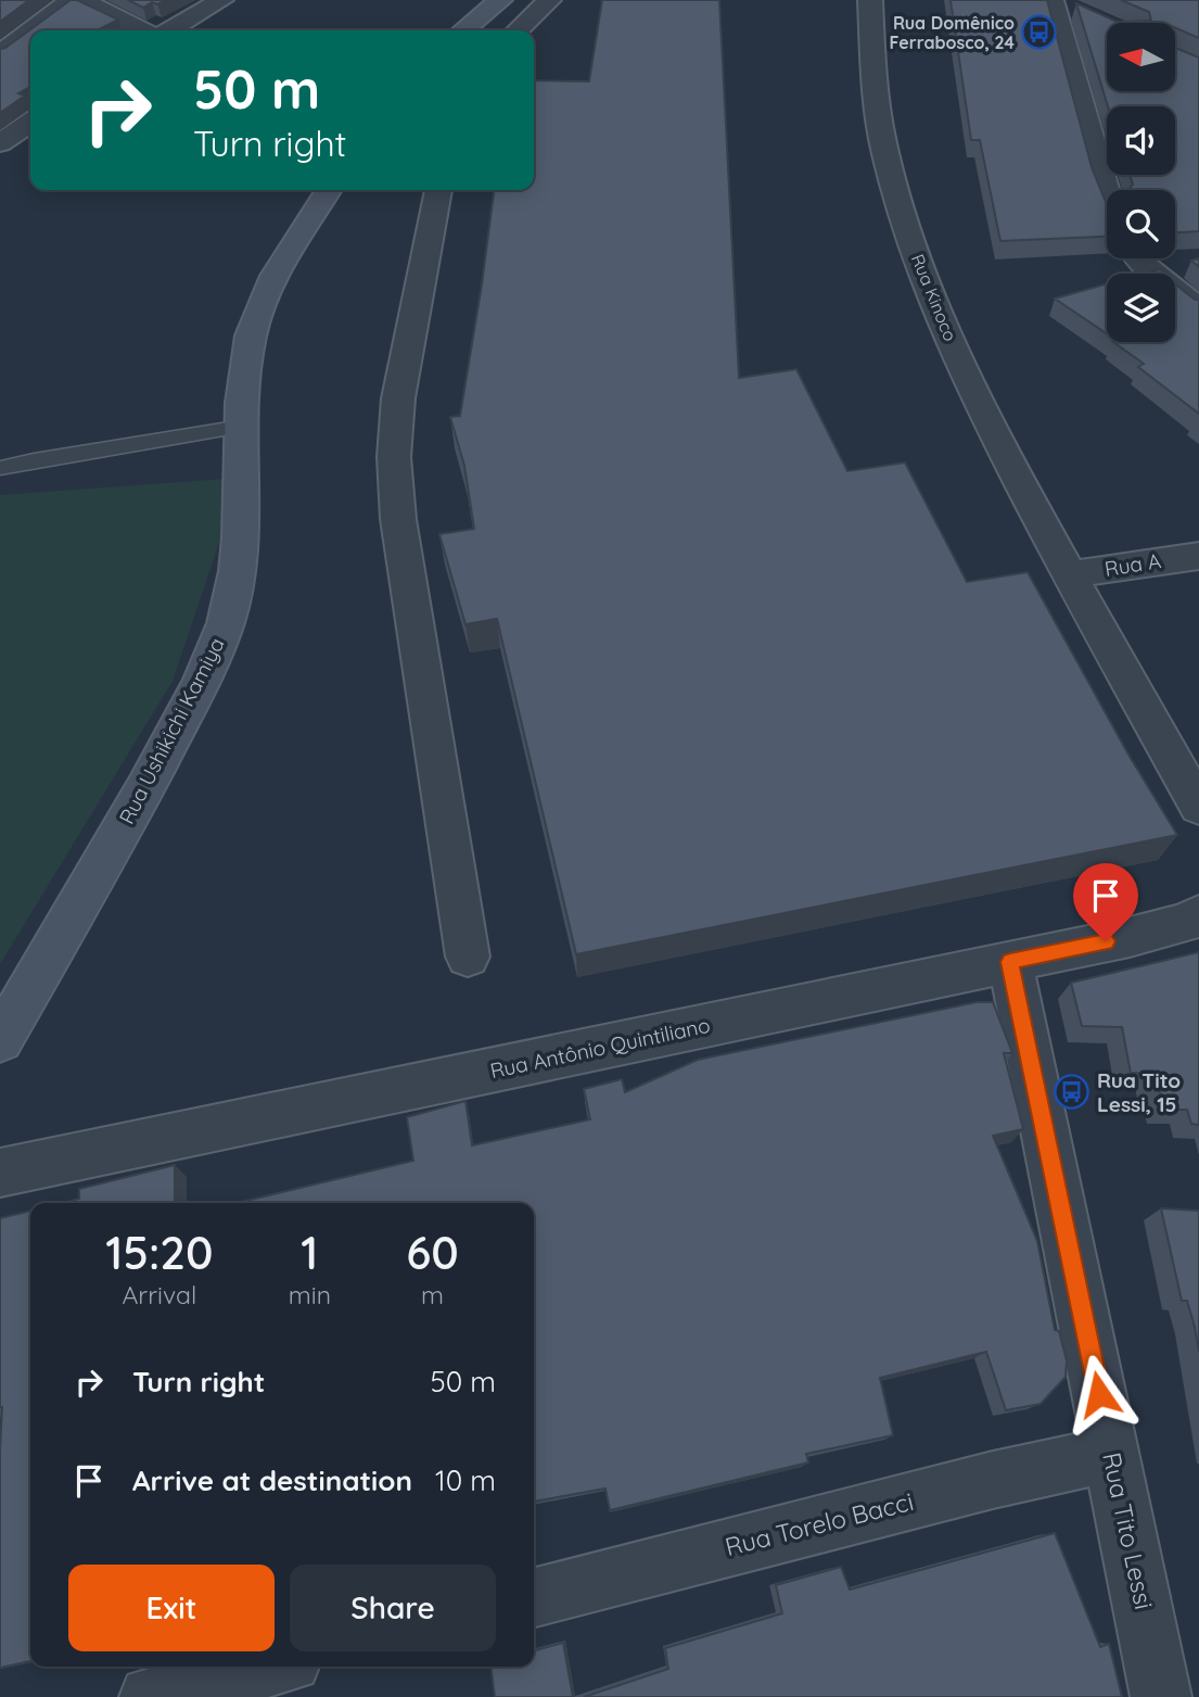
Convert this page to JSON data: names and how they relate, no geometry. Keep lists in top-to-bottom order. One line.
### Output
{"streets":{"main road":["Rua Ushikichi Kamiya"],"street":["Rua Kinoco","Rua A","Rua Antônio Quintiliano","Rua Torelo Bacci","Rua Tito Lessi"]},"crossings":[["Rua Kinoco","Rua A"],["Rua Antônio Quintiliano","Rua Tito Lessi"],["Rua Torelo Bacci","Rua Tito Lessi"]],"places":{"bus stop":["Rua Domênico Ferrabosco, 24","Rua Tito Lessi, 15"]},"north":"left","page":{"turn":["50 m","Turn right"],"eta":["15:20","Arrival","1","min","60","m"],"list":[{"name":"Turn right","value":"50 m"},{"name":"Arrive at destination","value":"10 m"}],"buttons":["Exit","Share"]}}
